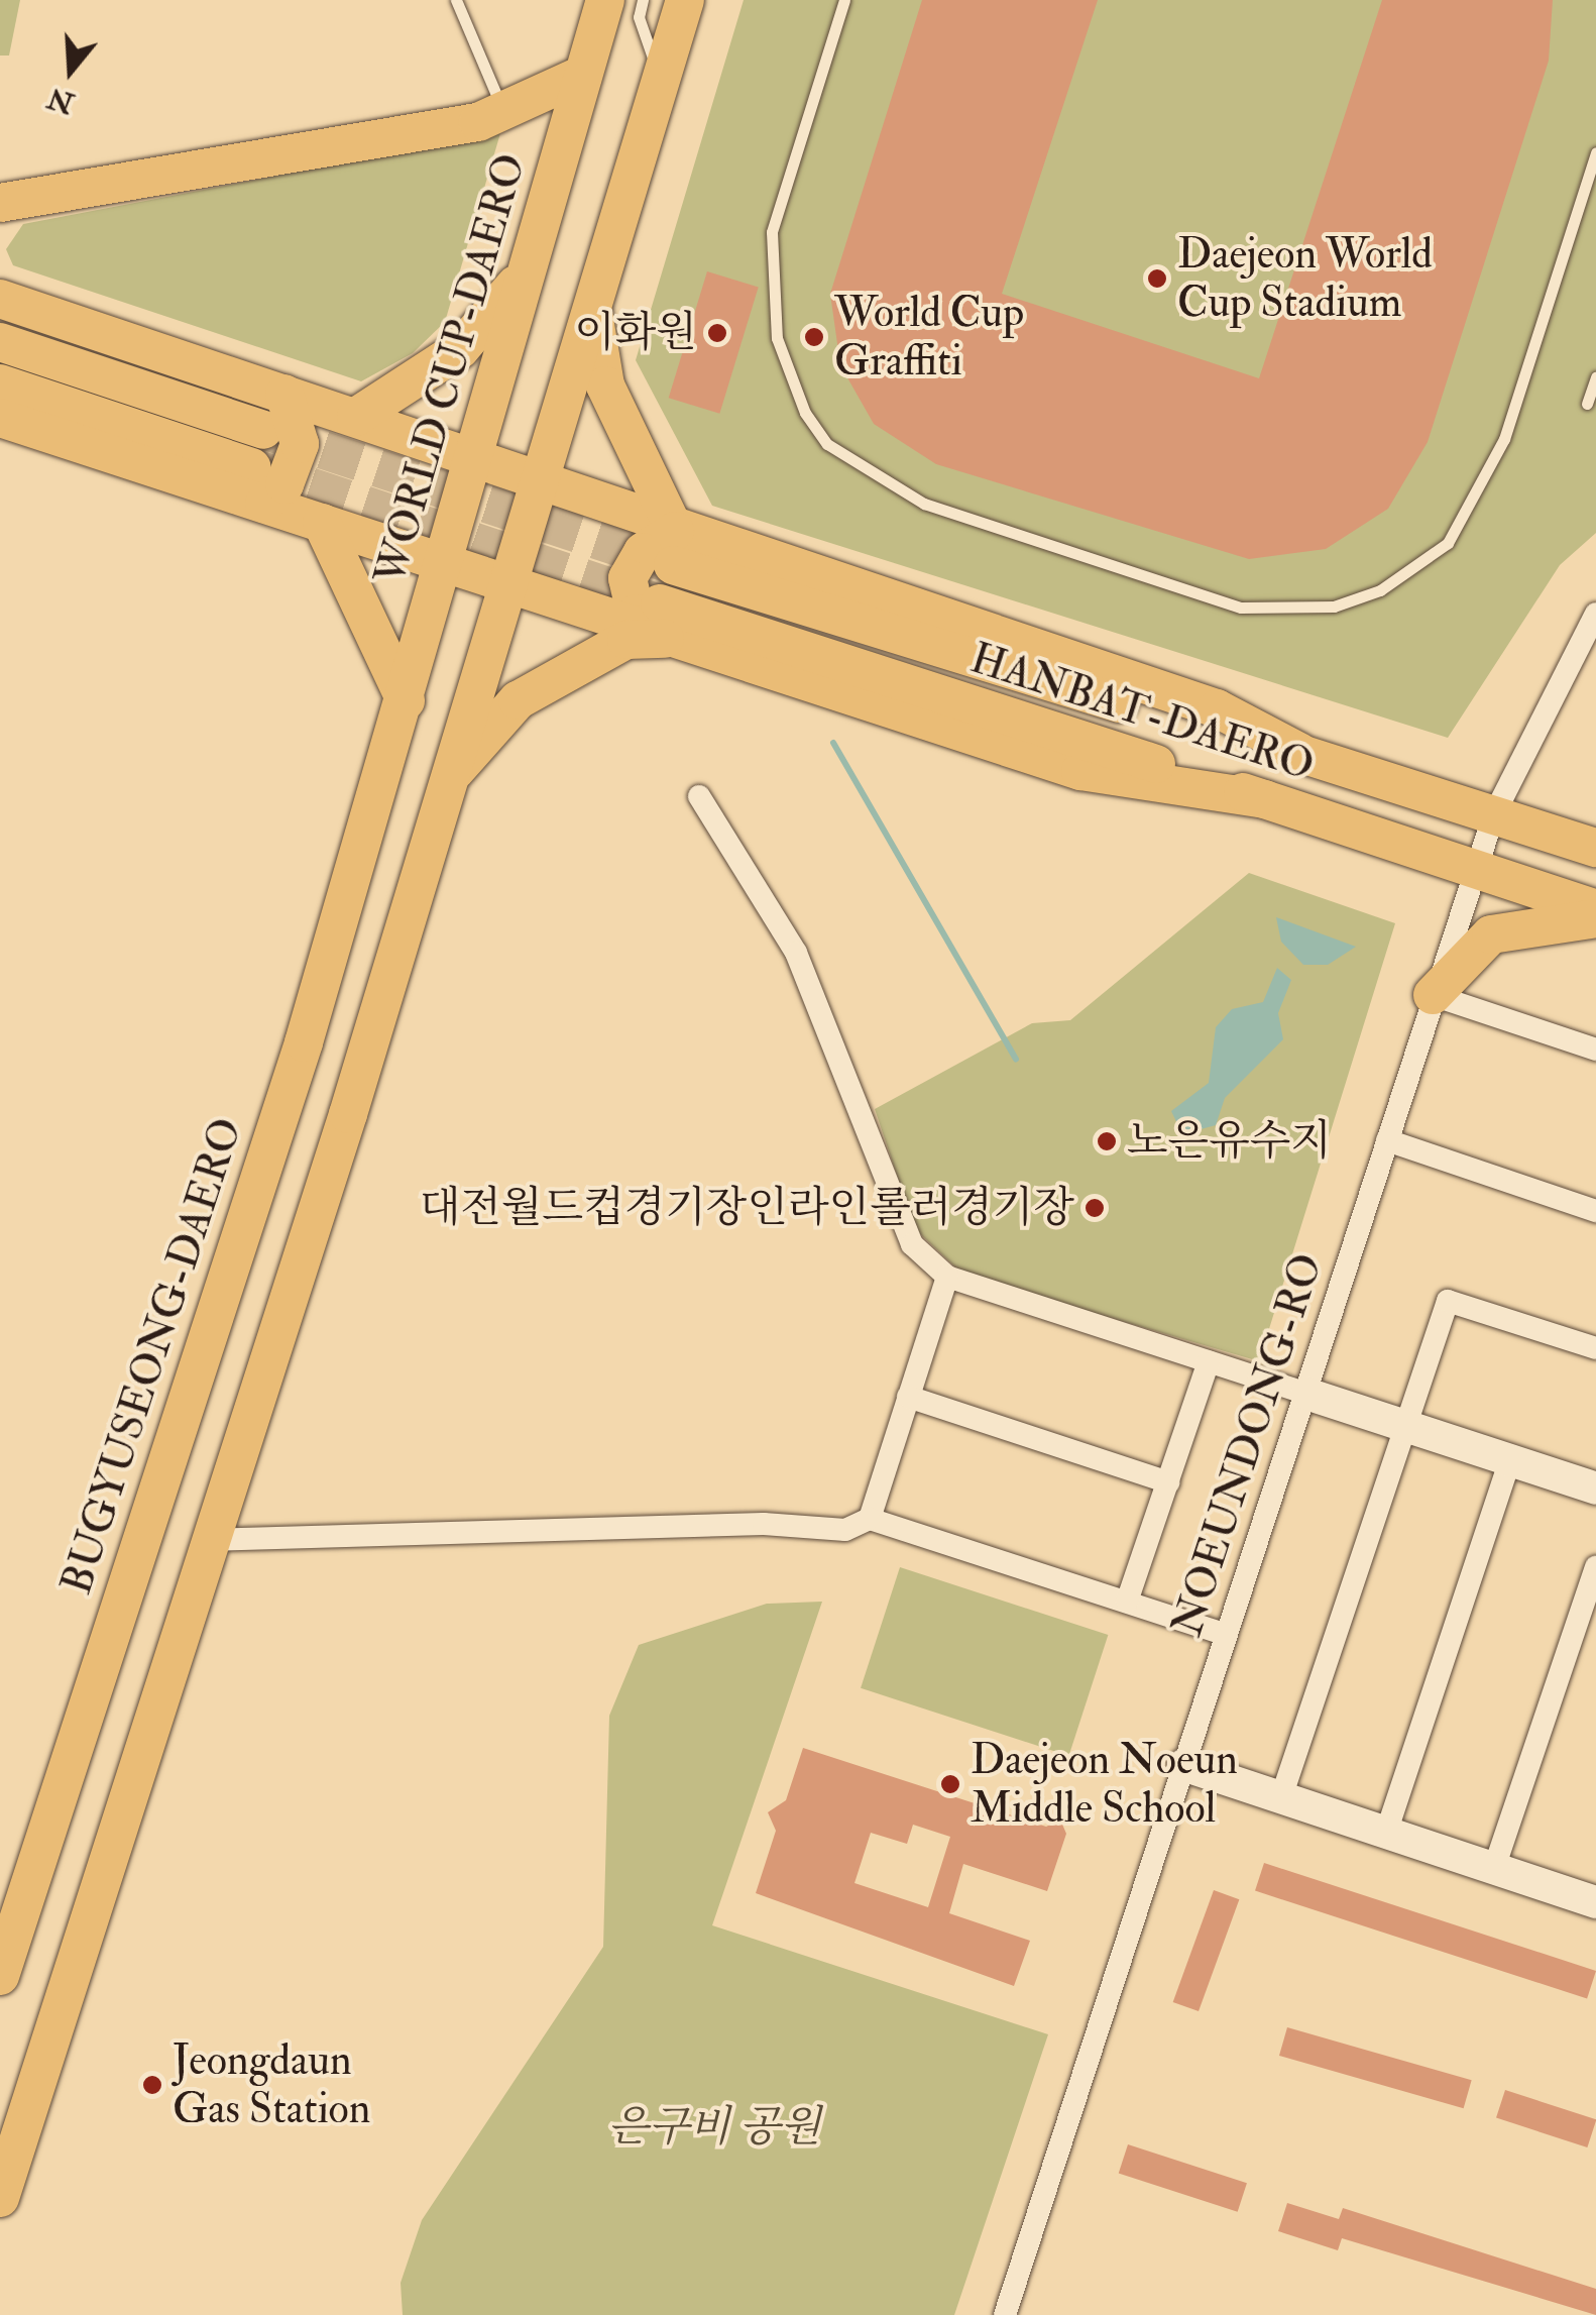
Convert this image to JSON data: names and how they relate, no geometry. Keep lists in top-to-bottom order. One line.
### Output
{"streets":{"main road":["WORLD CUP-DAERO","HANBAT-DAERO","BUGYUSEONG-DAERO"],"street":["NOEUNDONG-RO"]},"crossings":[["WORLD CUP-DAERO","HANBAT-DAERO"],["WORLD CUP-DAERO","BUGYUSEONG-DAERO"],["HANBAT-DAERO","NOEUNDONG-RO"]],"parks":["은구비 공원"],"places":["Daejeon World Cup Stadium","이화원","World Cup Graffiti","노은유수지","대전월드컵경기장인라인롤러경기장","Daejeon Noeun Middle School","Jeongdaun Gas Station"],"north":"bottom"}
